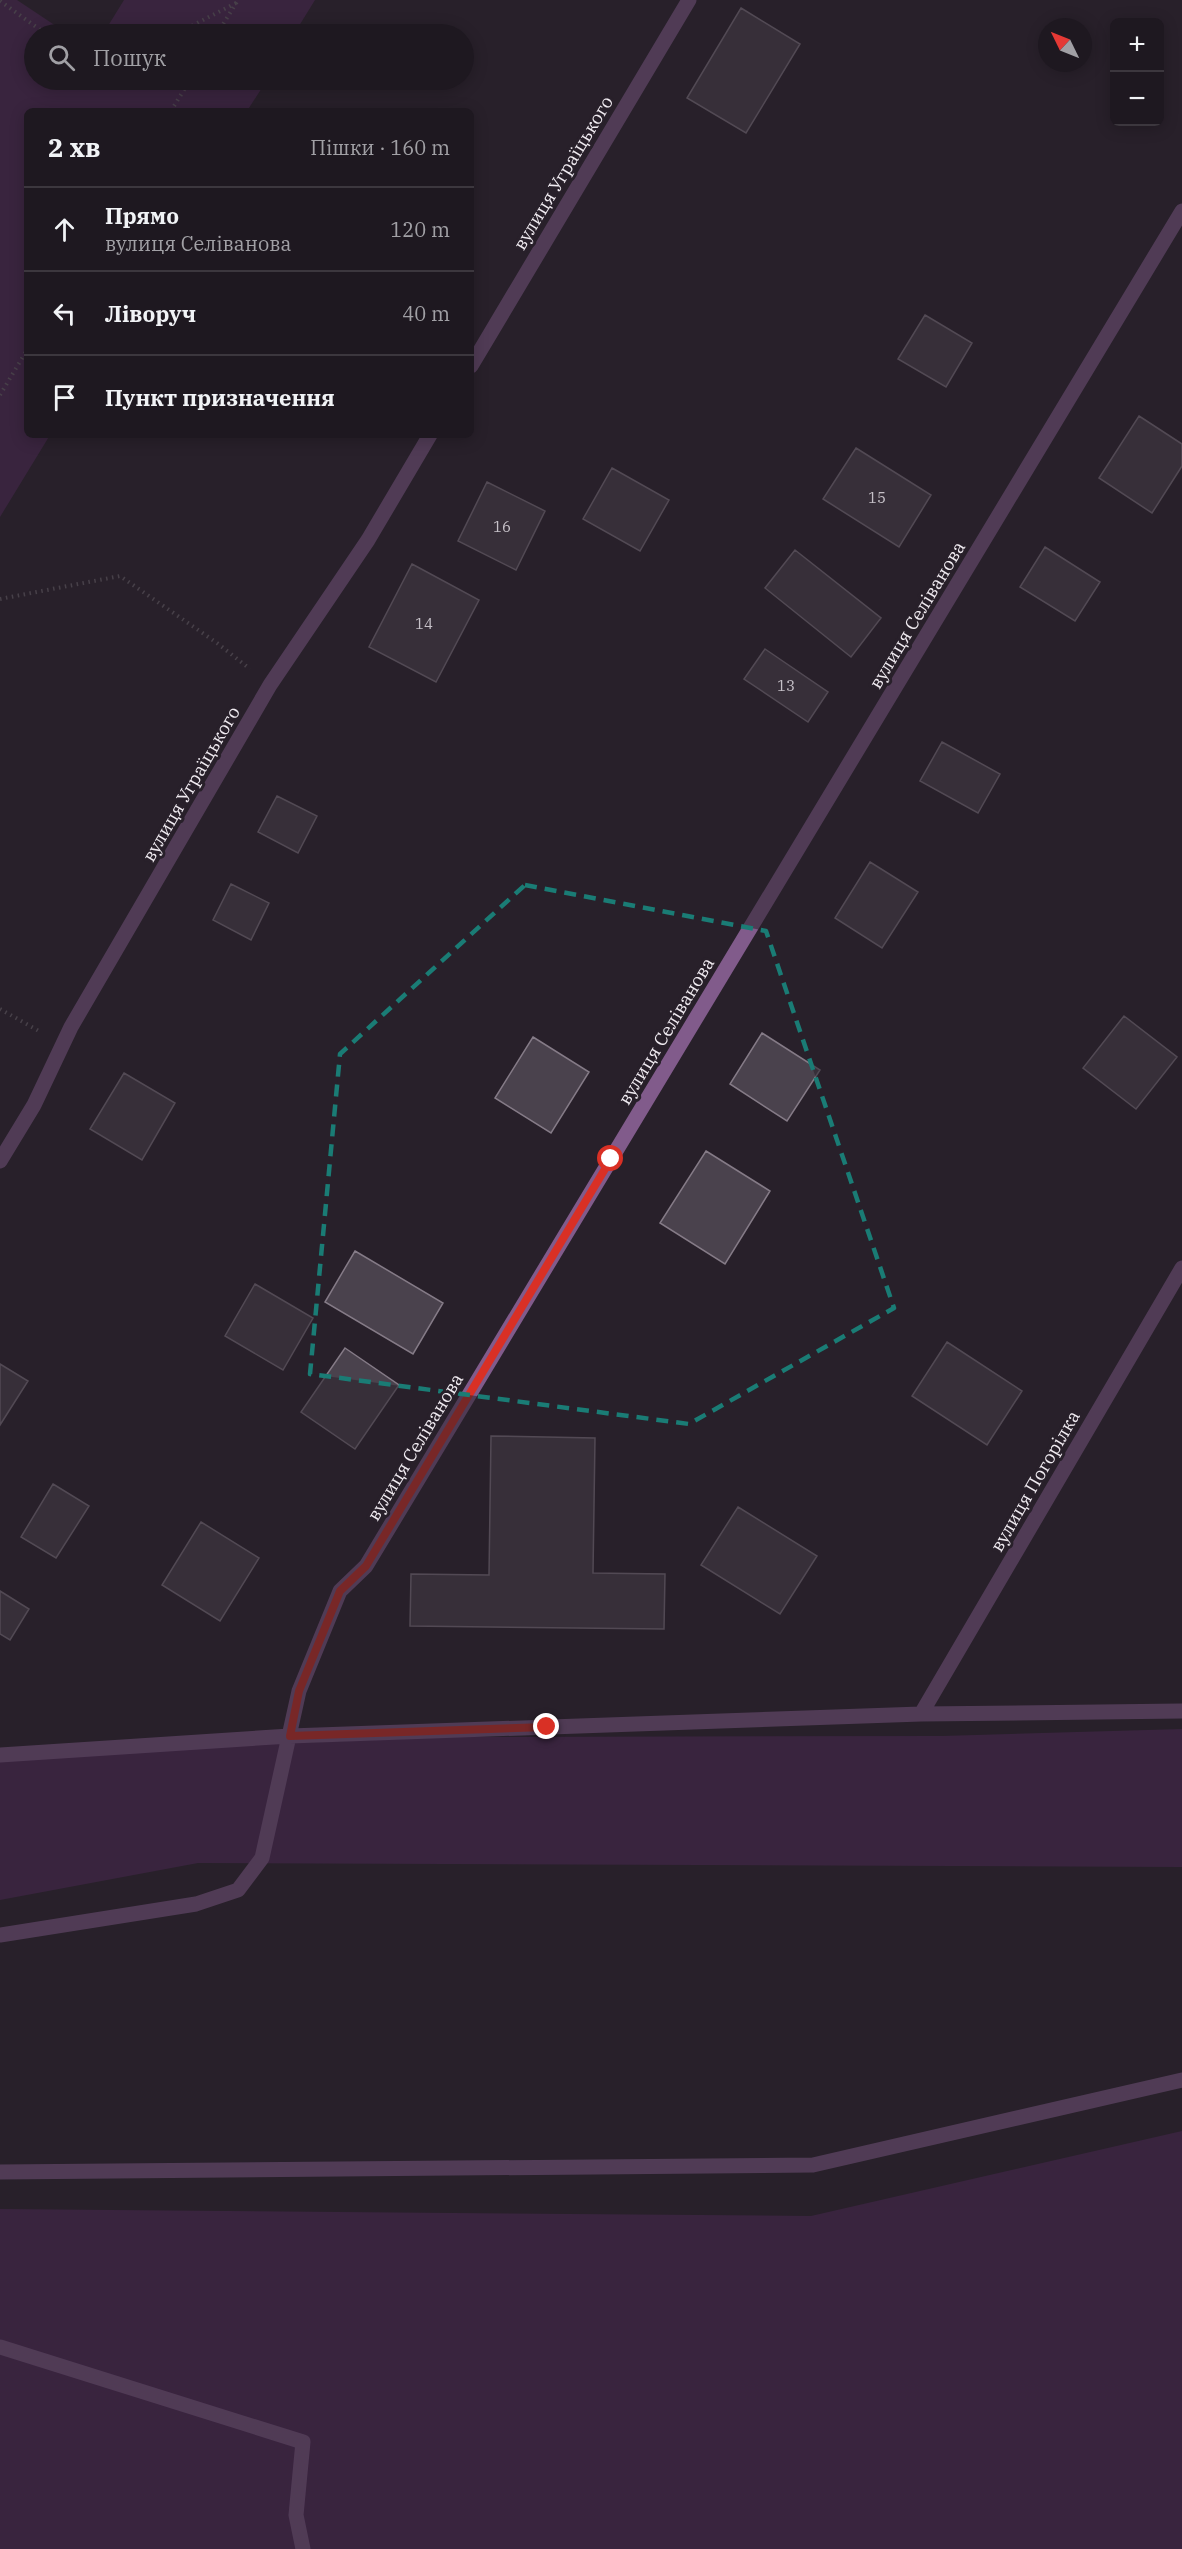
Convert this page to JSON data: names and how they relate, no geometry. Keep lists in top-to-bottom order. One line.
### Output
{"streets":{"street":["вулиця Уграїцького","вулиця Селіванова","вулиця Погорілка"]},"house_numbers":["15","16","14","13"],"north":"top left","page":{"map_buttons":["+","−"],"search":"Пошук","heading":["2 хв","Пішки · 160 m"],"list":[["Прямо","вулиця Селіванова","120 m"],["Ліворуч","40 m"],"Пункт призначення"]}}
